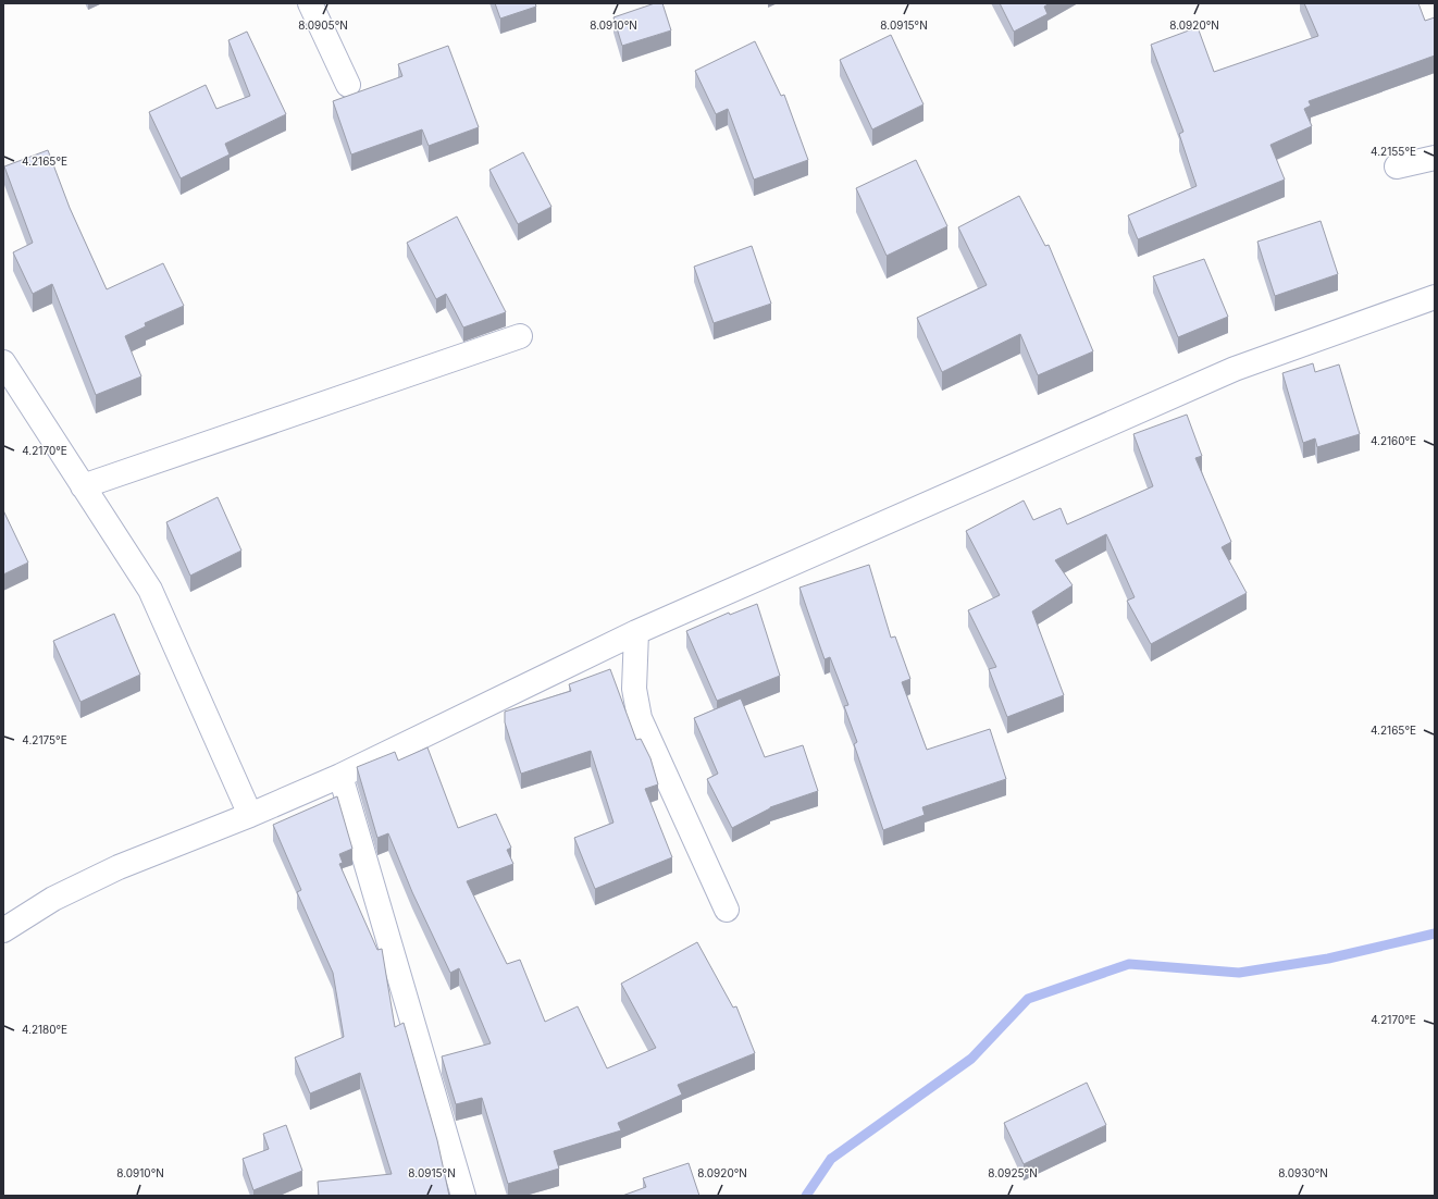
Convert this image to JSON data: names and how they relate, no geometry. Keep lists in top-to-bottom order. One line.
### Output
{"coordinates":["8.0905°N","8.0910°N","8.0915°N","8.0920°N","4.2155°E","4.2165°E","4.2160°E","4.2170°E","4.2175°E","4.2180°E","8.0925°N","8.0930°N"]}
